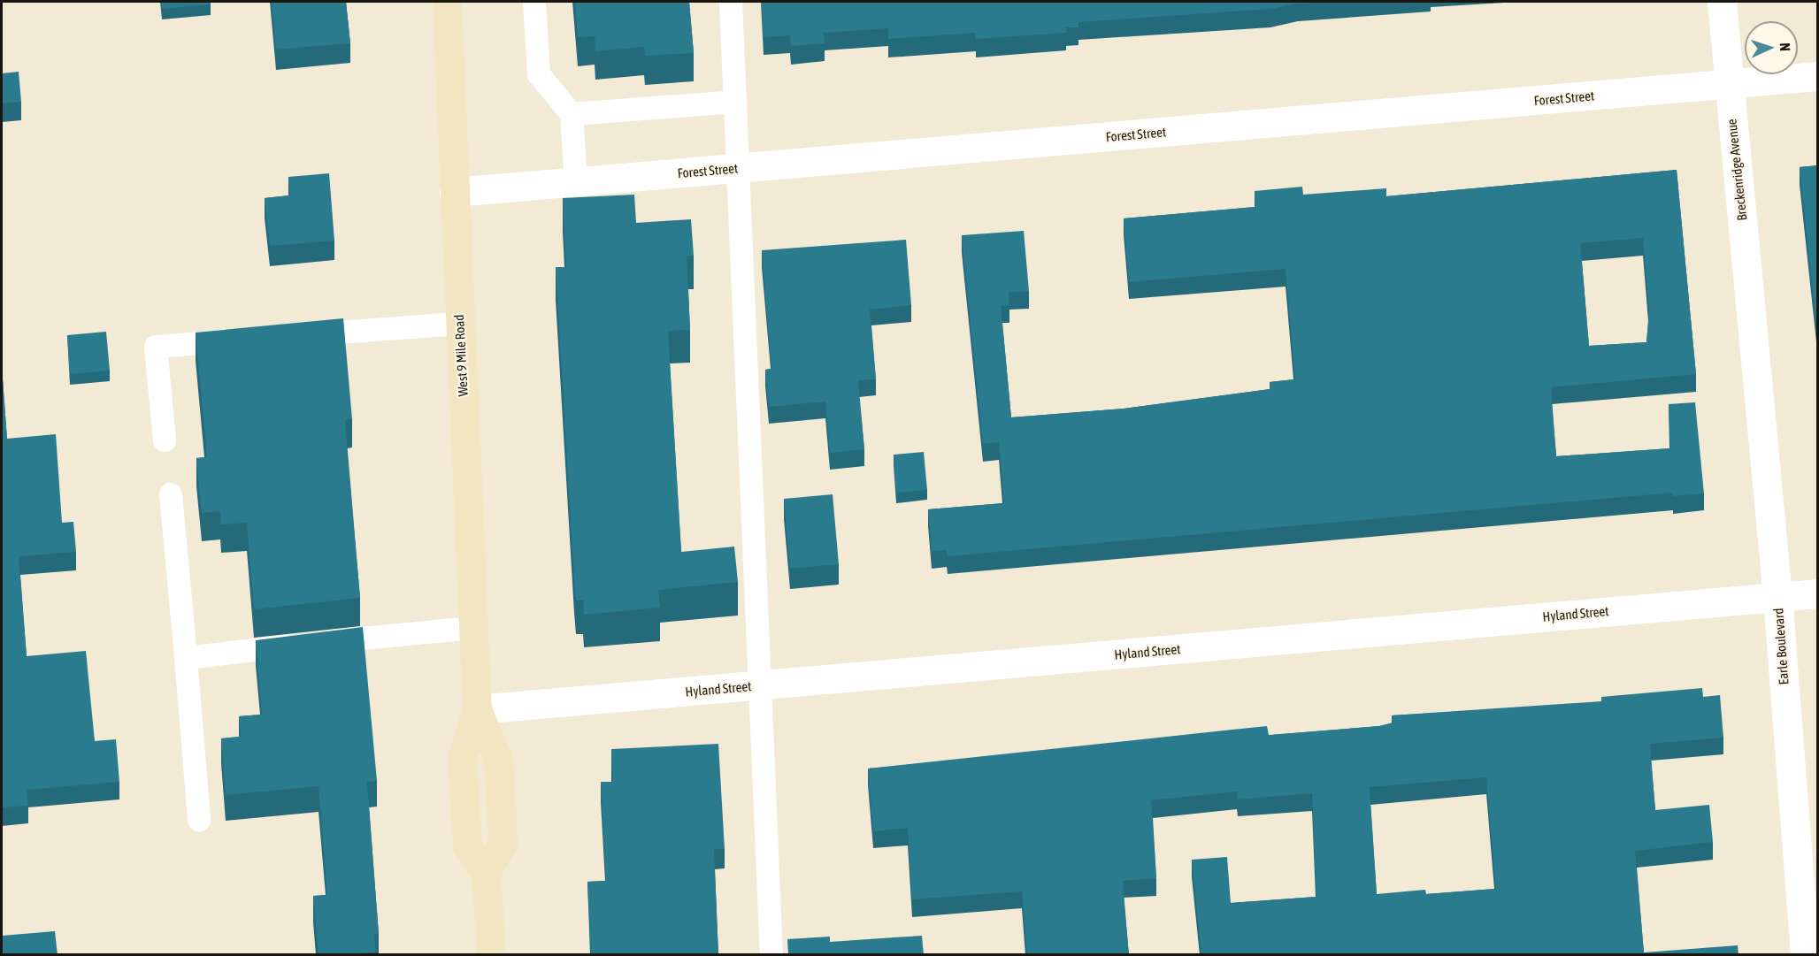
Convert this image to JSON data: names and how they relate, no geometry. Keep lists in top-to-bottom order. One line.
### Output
{"streets":{"main road":["West 9 Mile Road"],"street":["Forest Street","Breckenridge Avenue","Hyland Street","Earle Boulevard"]},"crossings":[["Forest Street","Breckenridge Avenue"],["Forest Street","West 9 Mile Road"],["Breckenridge Avenue","Earle Boulevard"],["West 9 Mile Road","Hyland Street"],["Hyland Street","Earle Boulevard"]],"north":"right"}
